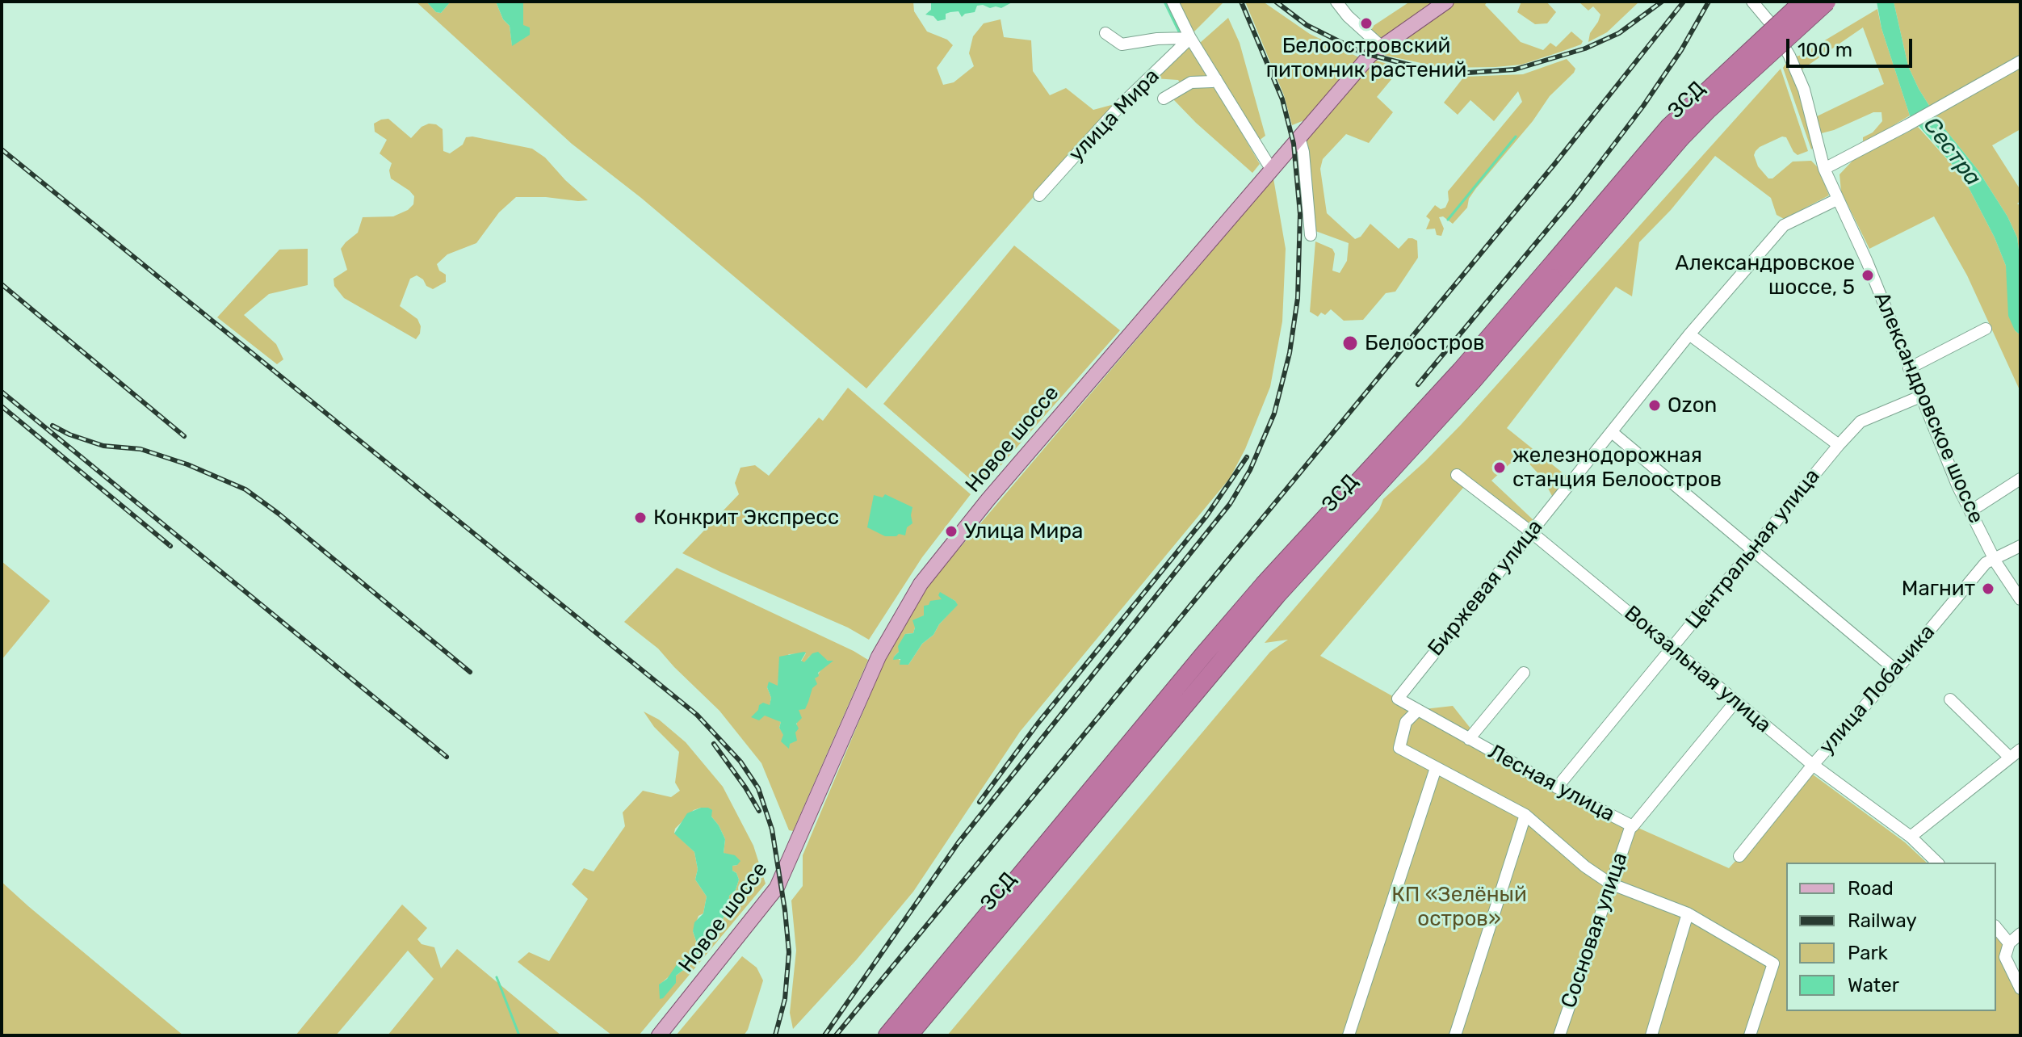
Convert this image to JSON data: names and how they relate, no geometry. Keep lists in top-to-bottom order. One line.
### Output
{"streets":{"highway":["ЗСД"],"main road":["Новое шоссе"],"street":["улица Мира","Александровское шоссе","Центральная улица","Биржевая улица","Вокзальная улица","улица Лобачика","Лесная улица","Сосновая улица"]},"crossings":[["Александровское шоссе","Центральная улица"],["Александровское шоссе","Биржевая улица"],["Александровское шоссе","улица Лобачика"],["Центральная улица","Вокзальная улица"],["Центральная улица","Лесная улица"],["Биржевая улица","Вокзальная улица"],["Биржевая улица","Лесная улица"],["Вокзальная улица","улица Лобачика"],["Вокзальная улица","Лесная улица"],["Лесная улица","Сосновая улица"]],"water":["Сестра"],"parks":["КП «Зелёный остров»"],"places":["Белоостровский питомник растений","Александровское шоссе, 5","Белоостров","Ozon","железнодорожная станция Белоостров","Конкрит Экспресс","Улица Мира","Магнит"],"legend":["Road","Railway","Park","Water"],"scale_bar":"100 m"}
